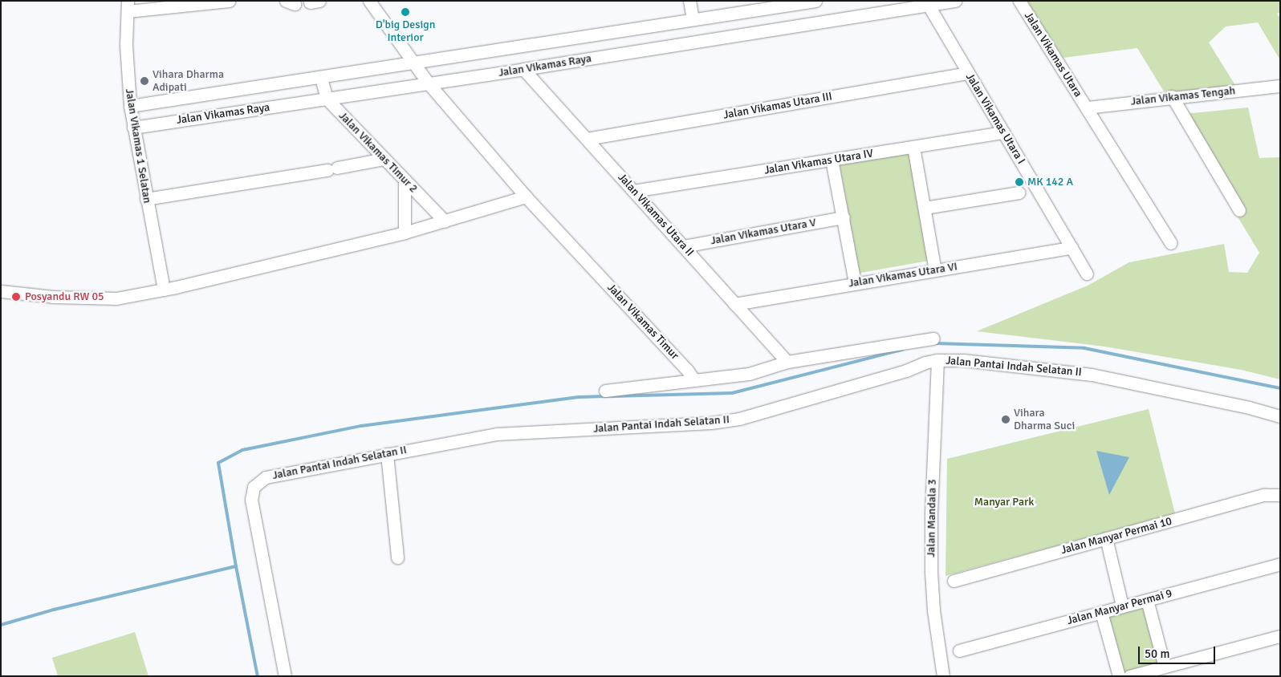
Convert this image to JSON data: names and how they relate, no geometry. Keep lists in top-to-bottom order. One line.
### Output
{"streets":{"street":["Jalan Vikamas Utara","Jalan Vikamas Raya","Jalan Vikamas Tengah","Jalan Vikamas Utara III","Jalan Vikamas Utara I","Jalan Vikamas 1 Selatan","Jalan Vikamas Timur 2","Jalan Vikamas Utara IV","Jalan Vikamas Utara II","Jalan Vikamas Utara V","Jalan Vikamas Utara VI","Jalan Vikamas Timur","Jalan Pantai Indah Selatan II","Jalan Mandala 3","Jalan Manyar Permai 10","Jalan Manyar Permai 9"]},"crossings":[["Jalan Vikamas Utara","Jalan Vikamas Tengah"],["Jalan Vikamas Raya","Jalan Vikamas Utara I"],["Jalan Vikamas Raya","Jalan Vikamas 1 Selatan"],["Jalan Vikamas Raya","Jalan Vikamas Timur 2"],["Jalan Vikamas Raya","Jalan Vikamas Utara II"],["Jalan Vikamas Raya","Jalan Vikamas Timur"],["Jalan Vikamas Utara III","Jalan Vikamas Utara I"],["Jalan Vikamas Utara III","Jalan Vikamas Utara II"],["Jalan Vikamas Utara I","Jalan Vikamas Utara IV"],["Jalan Vikamas Utara I","Jalan Vikamas Utara VI"],["Jalan Vikamas Utara IV","Jalan Vikamas Utara II"],["Jalan Vikamas Utara II","Jalan Vikamas Utara V"],["Jalan Vikamas Utara II","Jalan Vikamas Utara VI"],["Jalan Pantai Indah Selatan II","Jalan Mandala 3"]],"parks":["Manyar Park"],"places":["D'big Design Interior","Vihara Dharma Adipati","MK 142 A","Posyandu RW 05","Vihara Dharma Suci"],"scale_bar":"50 m"}
